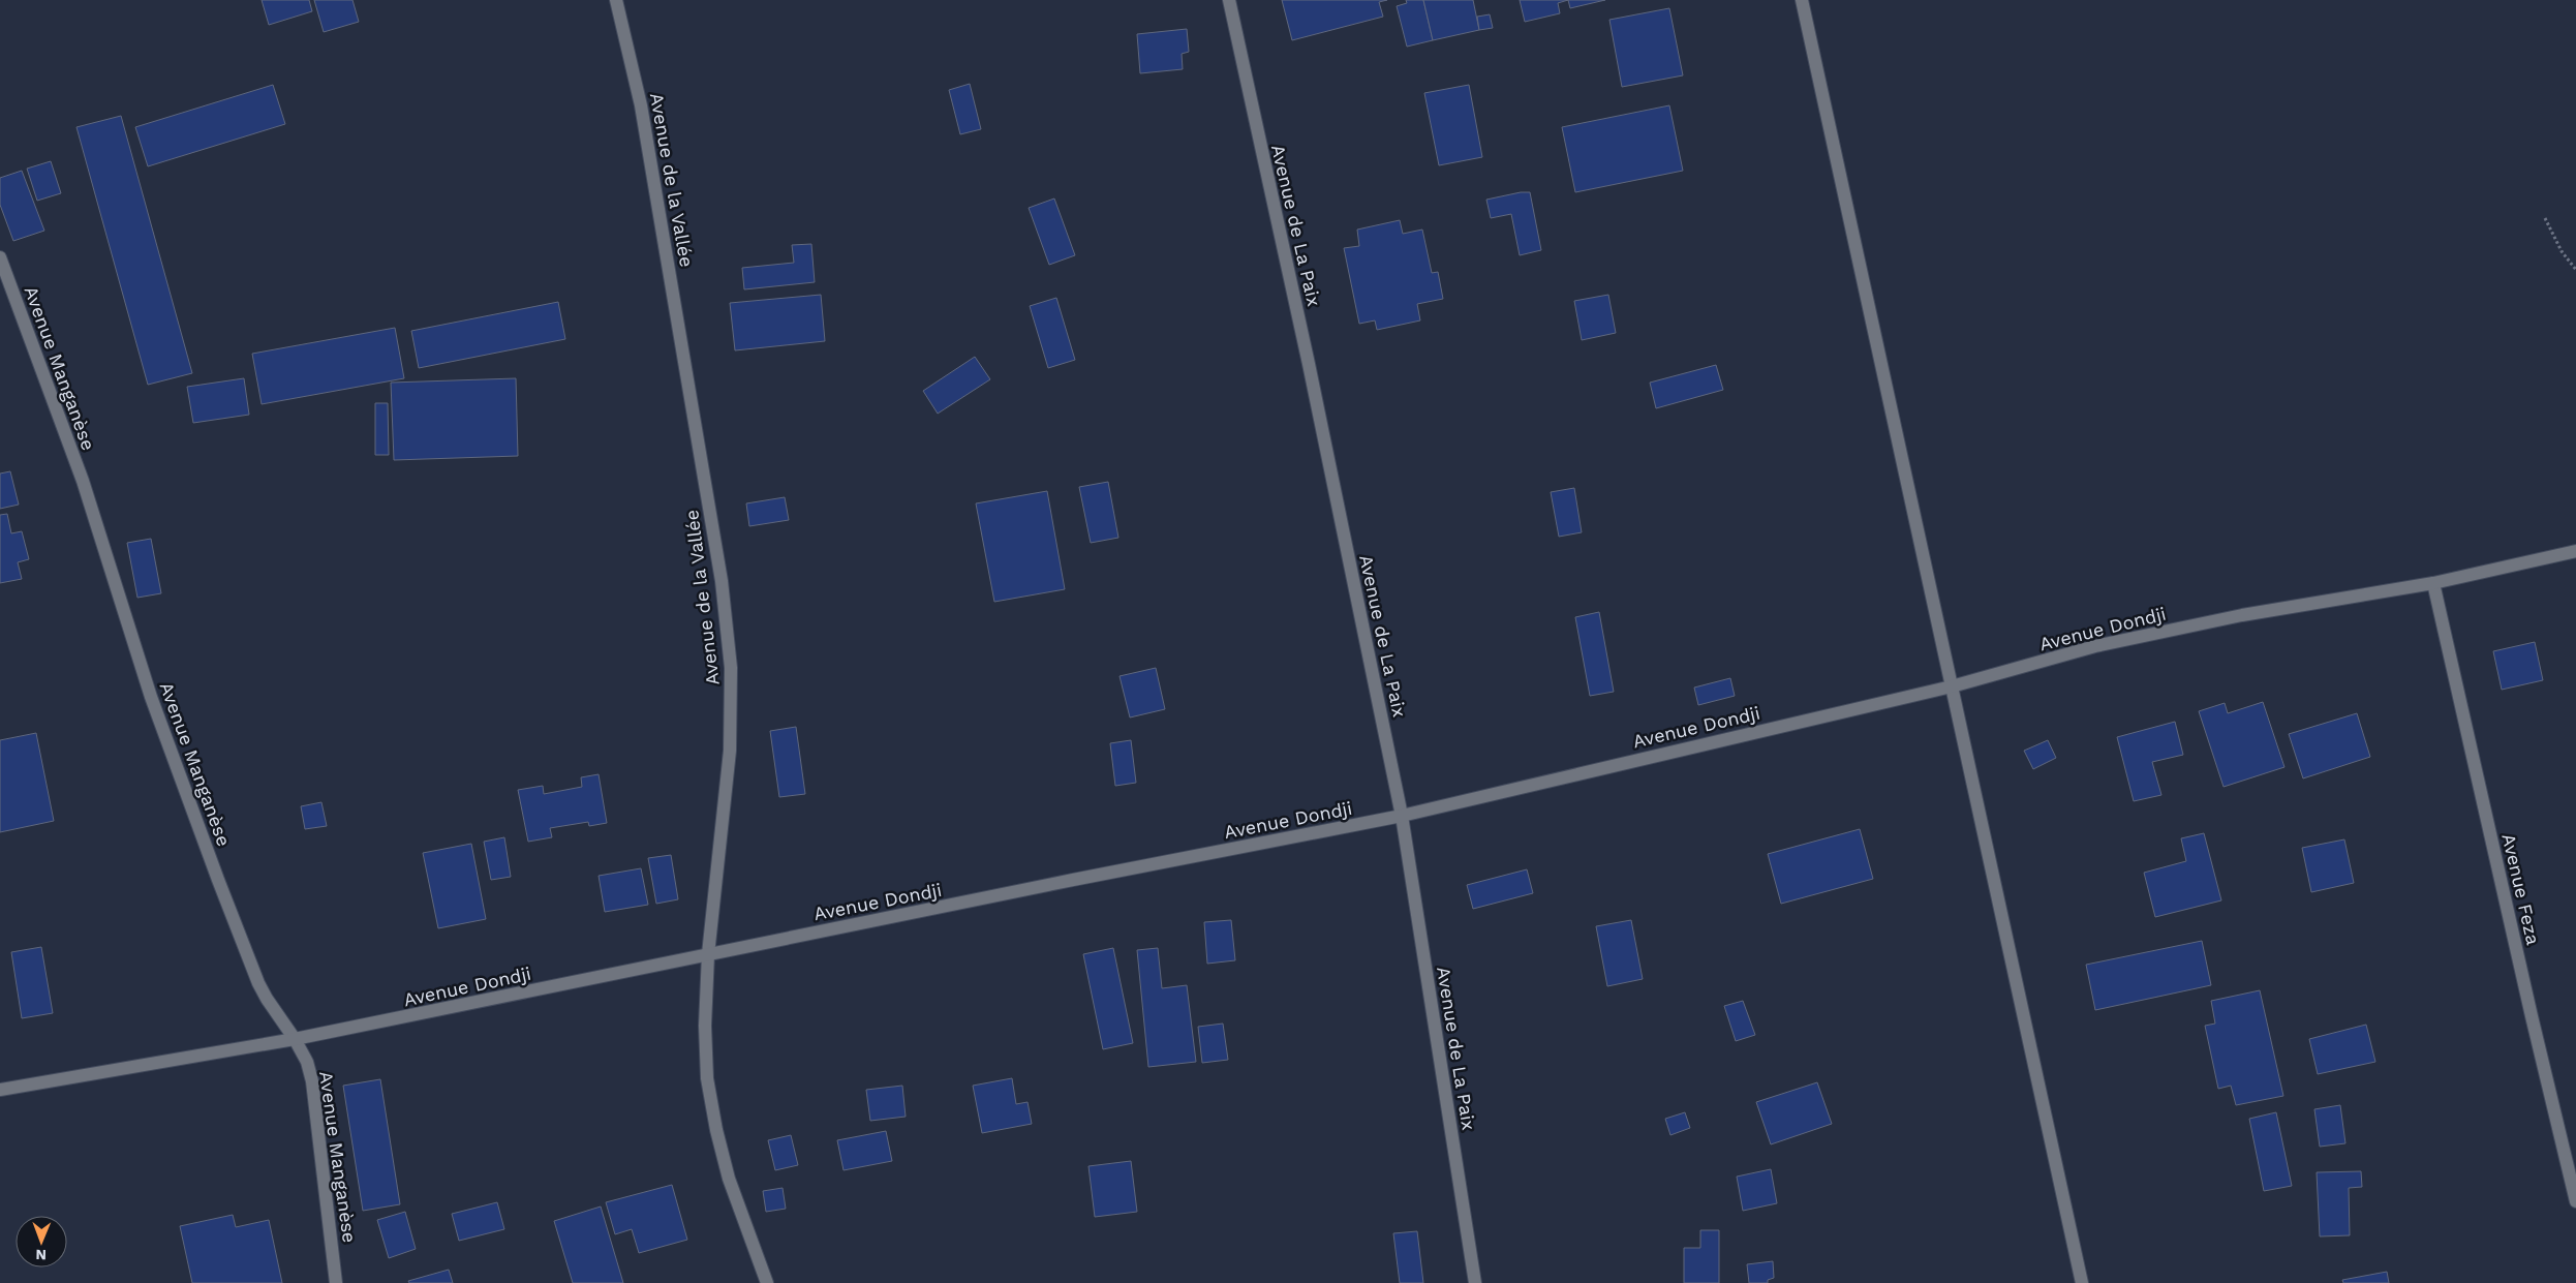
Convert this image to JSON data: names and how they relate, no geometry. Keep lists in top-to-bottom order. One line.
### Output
{"streets":{"street":["Avenue de la Vallée","Avenue de La Paix","Avenue Manganèse","Avenue Dondji","Avenue Feza"]},"crossings":[["Avenue de la Vallée","Avenue Dondji"],["Avenue de La Paix","Avenue Dondji"],["Avenue Manganèse","Avenue Dondji"],["Avenue Dondji","Avenue Feza"]],"north":"bottom"}
